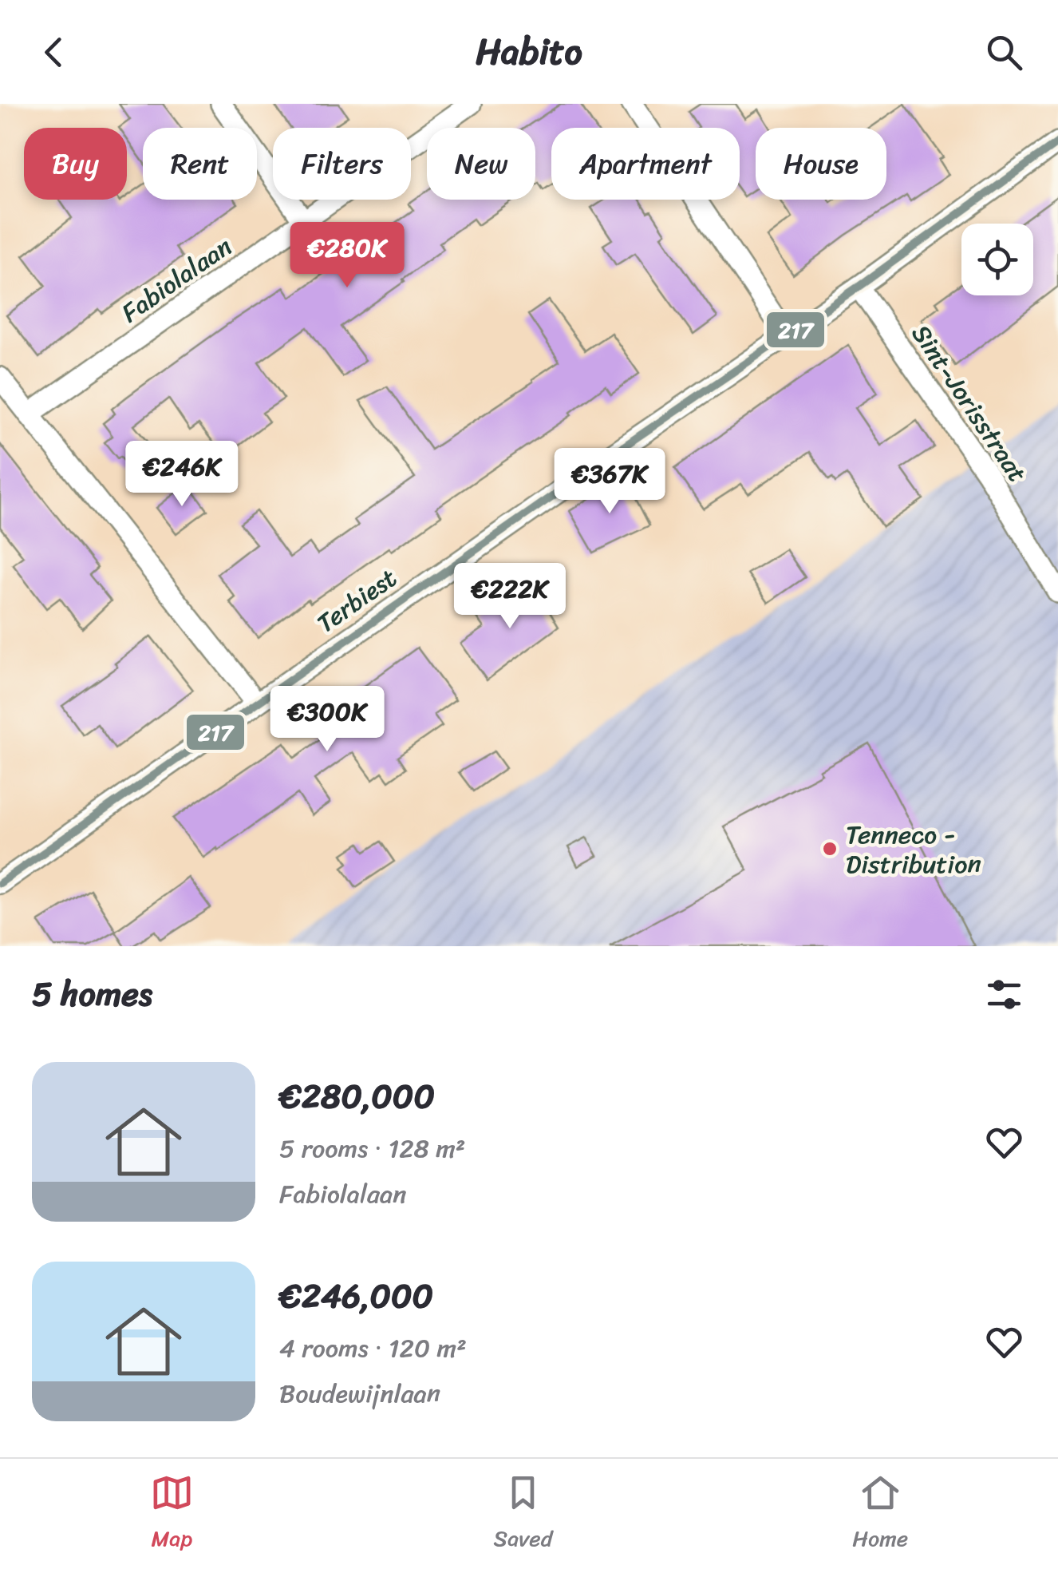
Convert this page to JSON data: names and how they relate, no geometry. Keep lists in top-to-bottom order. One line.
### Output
{"streets":{"street":["Fabiolalaan","Sint-Jorisstraat","Terbiest"]},"crossings":[["Sint-Jorisstraat","Terbiest"]],"places":["Tenneco - Distribution"],"lines":["transit line 217"],"page":{"header":"Habito","chip":["Buy","Rent","Filters","New","Apartment","House"],"price":["€280K","€246K","€367K","€222K","€300K"],"heading":"5 homes","list":[{"name":"€280,000","note":"5 rooms · 128 m² · Fabiolalaan"},{"name":"€246,000","note":"4 rooms · 120 m² · Boudewijnlaan"}],"tabs":["Map","Saved","Home"]}}
